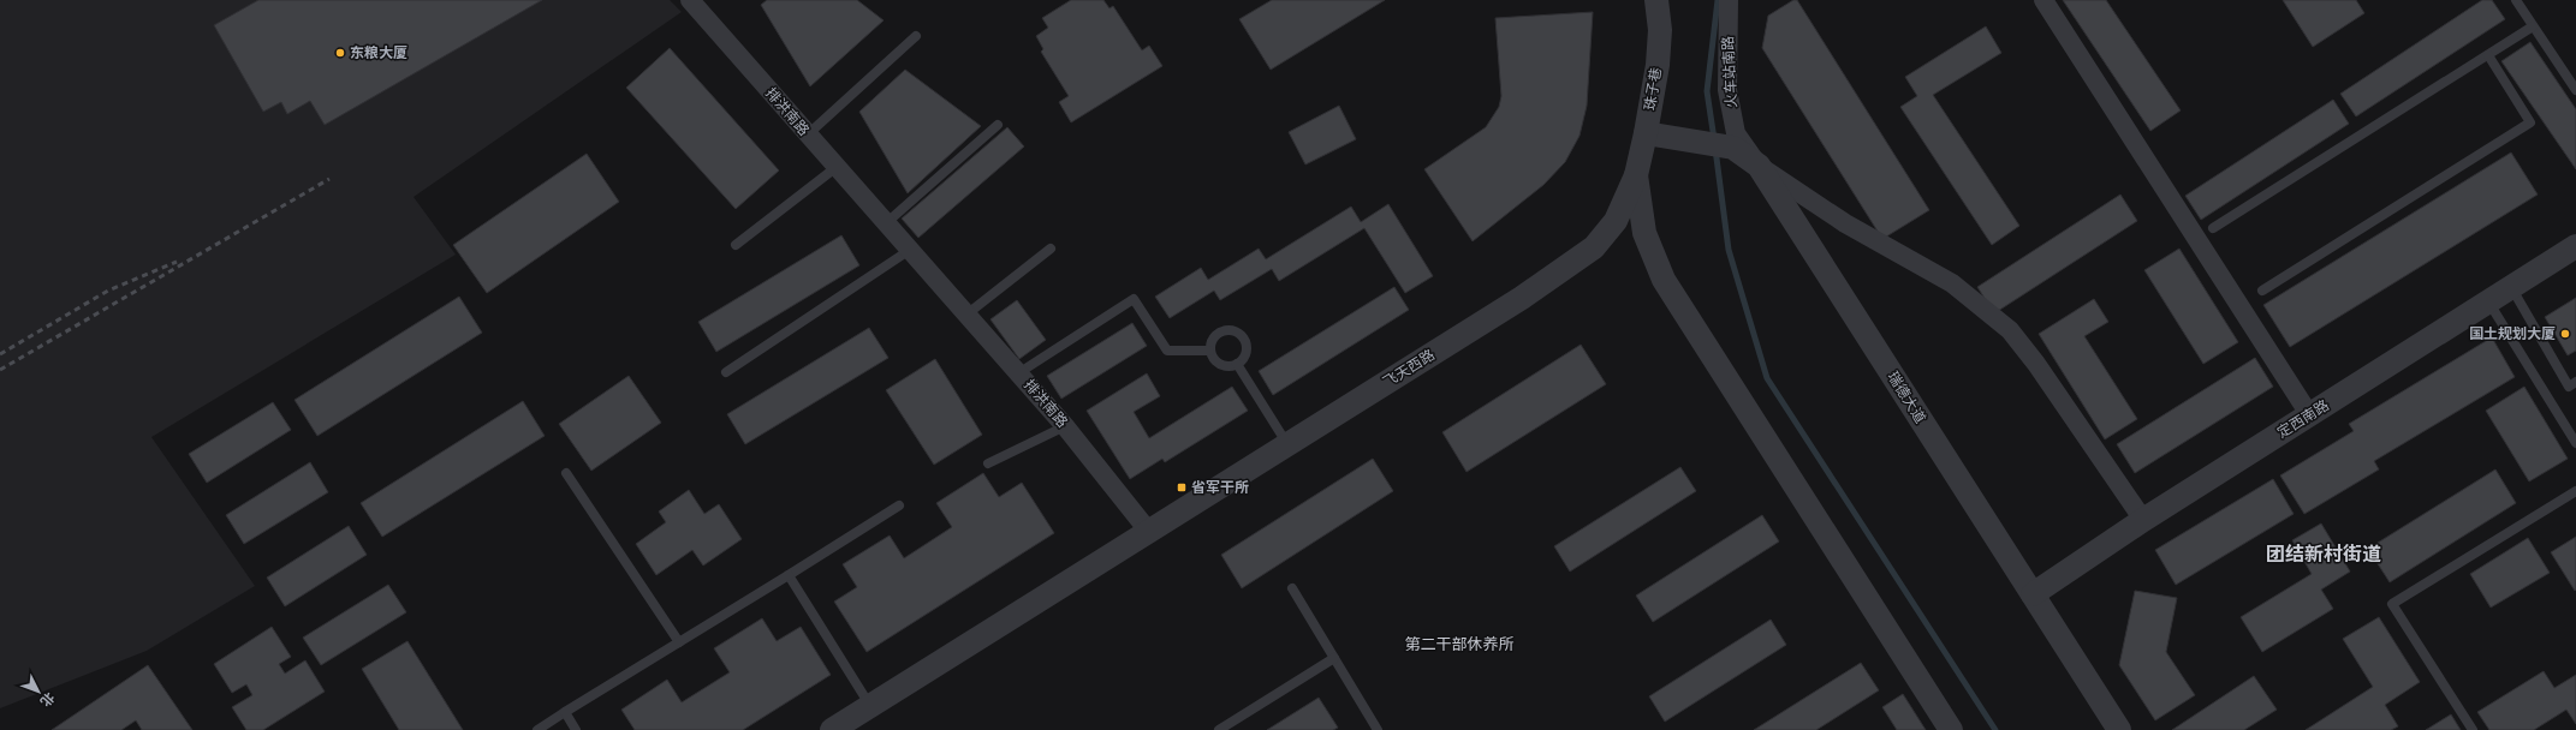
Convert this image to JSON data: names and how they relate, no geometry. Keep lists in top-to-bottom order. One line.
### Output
{"streets":{"street":["火车站南路","珠子巷","排洪南路","飞天西路","瑞德大道","定西南路"]},"crossings":[["火车站南路","瑞德大道"],["珠子巷","飞天西路"],["珠子巷","瑞德大道"],["排洪南路","飞天西路"],["瑞德大道","定西南路"]],"districts":["团结新村街道","第二干部休养所"],"places":{"other":["东粮大厦","国土规划大厦"],"transit":["省军干所"]},"north":"bottom right"}
